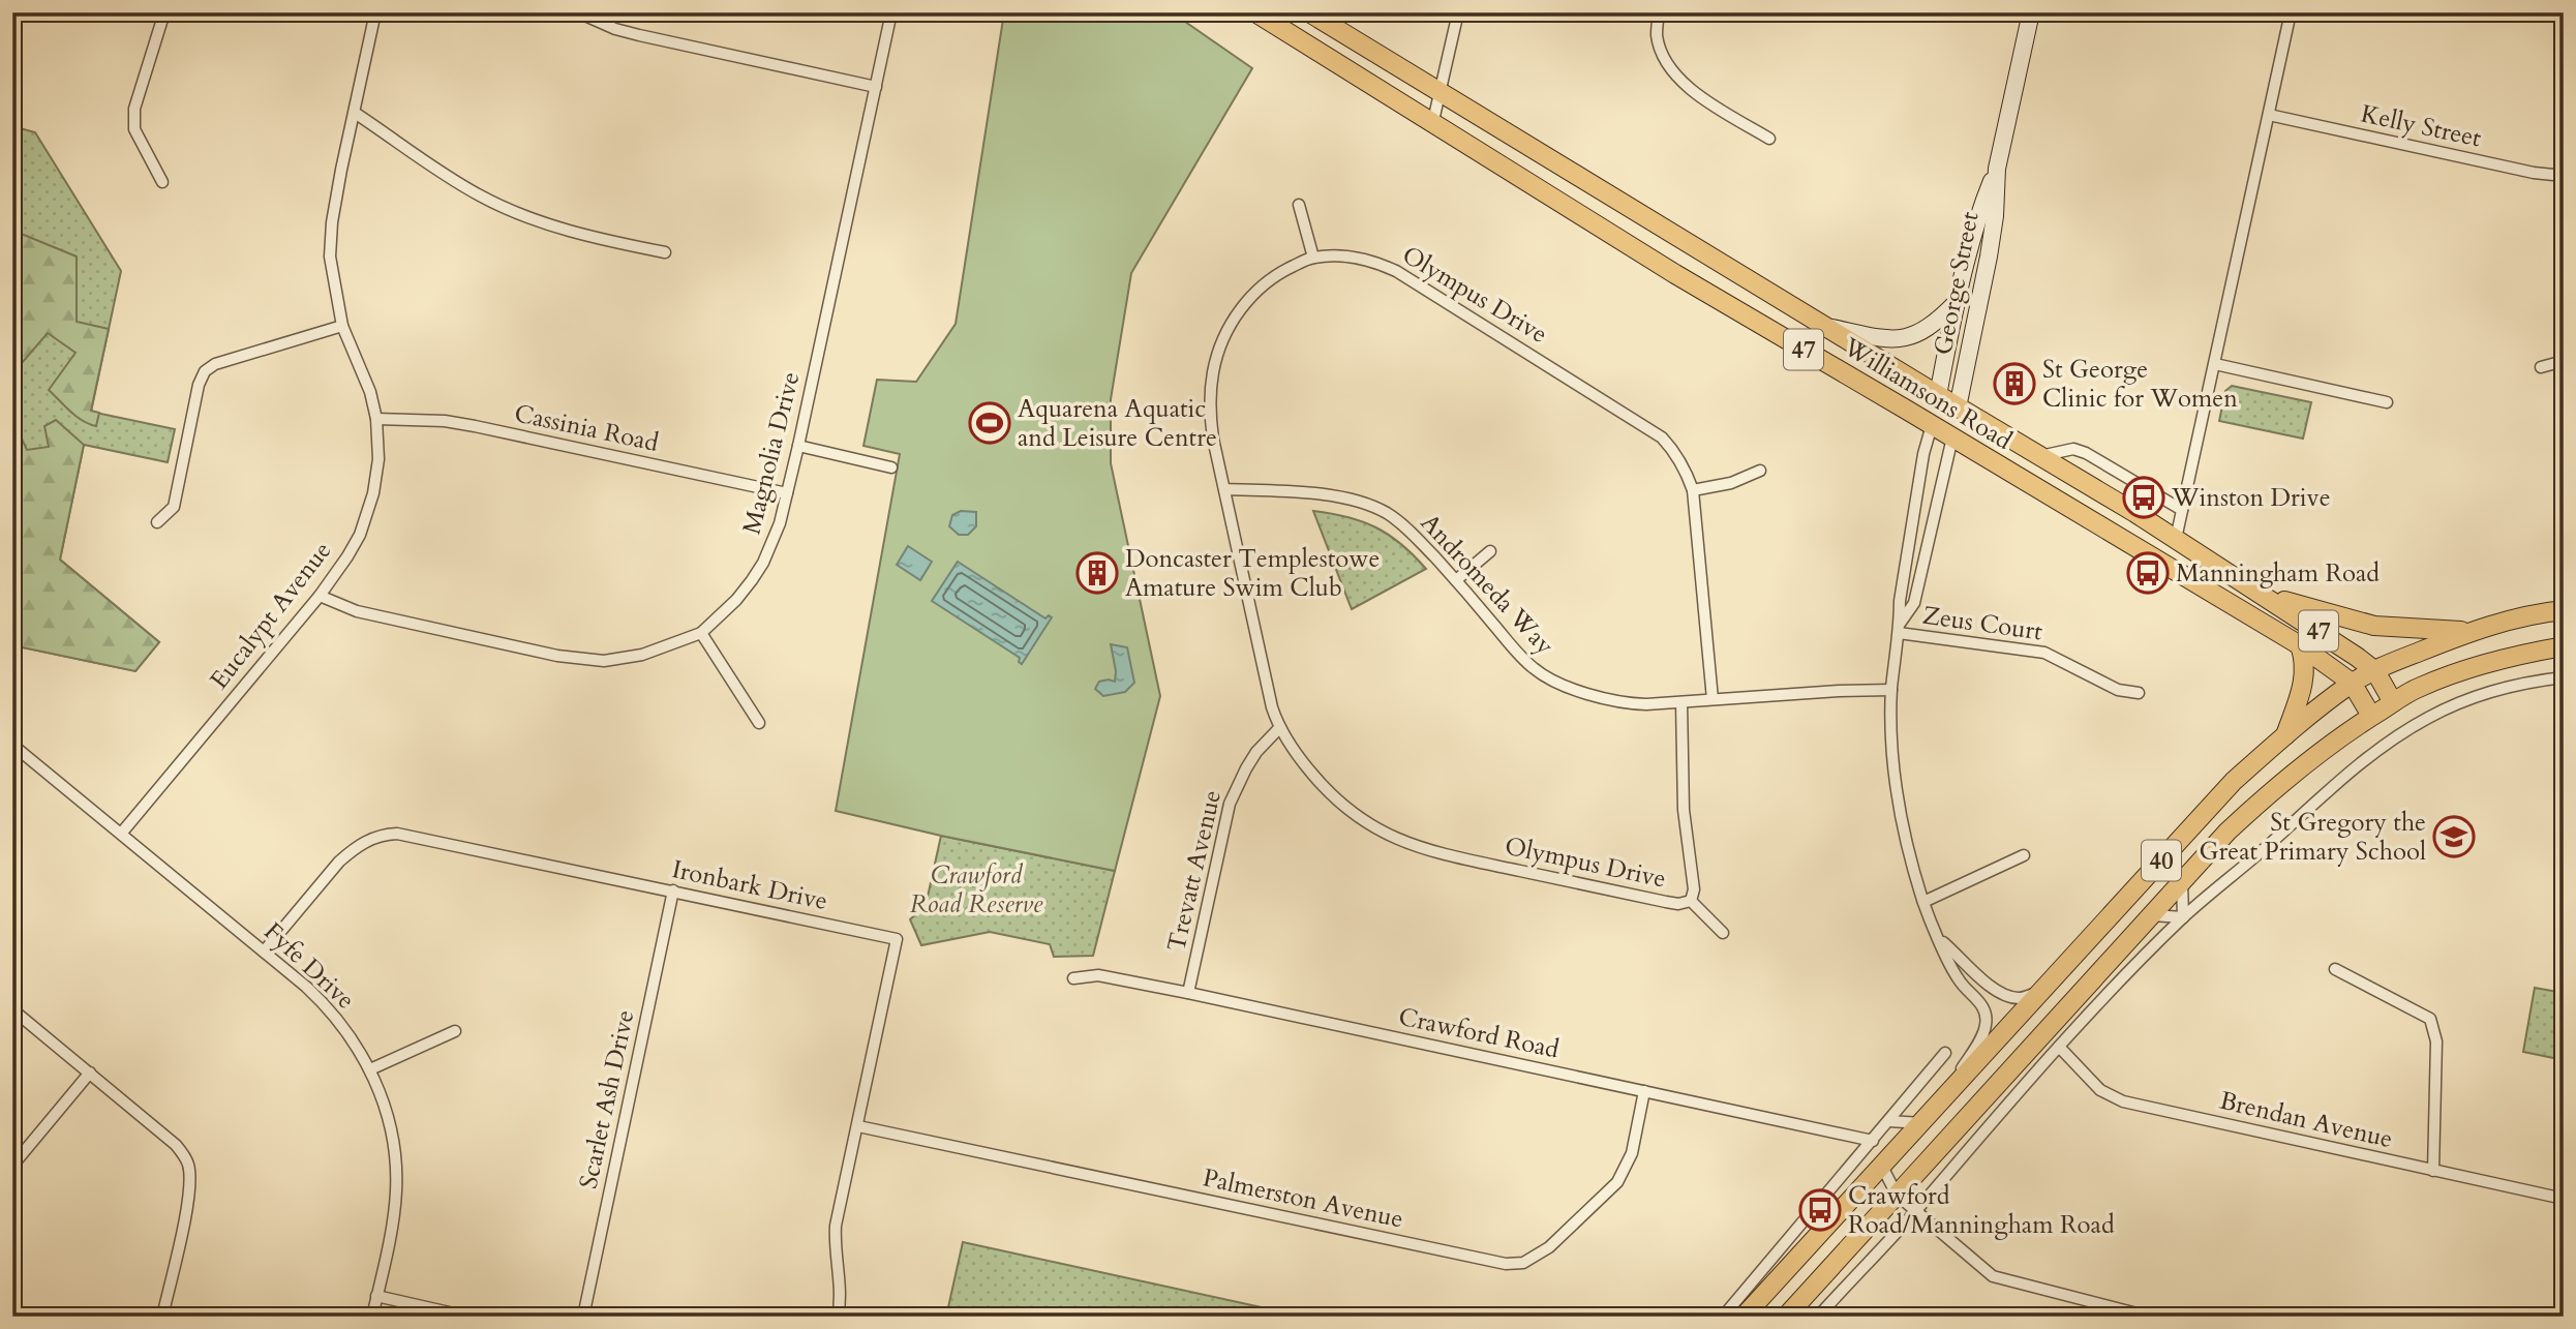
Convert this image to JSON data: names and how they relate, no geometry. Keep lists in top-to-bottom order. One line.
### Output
{"streets":{"main road":["George Street","47","Williamsons Road","40"],"street":["Kelly Street","Olympus Drive","Cassinia Road","Magnolia Drive","Andromeda Way","Eucalypt Avenue","Zeus Court","Trevatt Avenue","Ironbark Drive","Fyfe Drive","Crawford Road","Scarlet Ash Drive","Brendan Avenue","Palmerston Avenue"]},"crossings":[["George Street","Williamsons Road"],["Olympus Drive","Andromeda Way"],["Olympus Drive","Trevatt Avenue"],["47","Williamsons Road"],["47","40"],["Williamsons Road","40"],["Cassinia Road","Magnolia Drive"],["Cassinia Road","Eucalypt Avenue"],["Magnolia Drive","Eucalypt Avenue"],["Eucalypt Avenue","Fyfe Drive"],["Trevatt Avenue","Crawford Road"],["Ironbark Drive","Fyfe Drive"],["Ironbark Drive","Scarlet Ash Drive"],["Ironbark Drive","Palmerston Avenue"],["Crawford Road","Palmerston Avenue"]],"parks":["Crawford Road Reserve"],"places":{"building":["St George Clinic for Women","Doncaster Templestowe Amature Swim Club"],"sports":["Aquarena Aquatic and Leisure Centre"],"bus stop":["Winston Drive","Manningham Road","Crawford Road/Manningham Road"],"school or university":["St Gregory the Great Primary School"]}}
